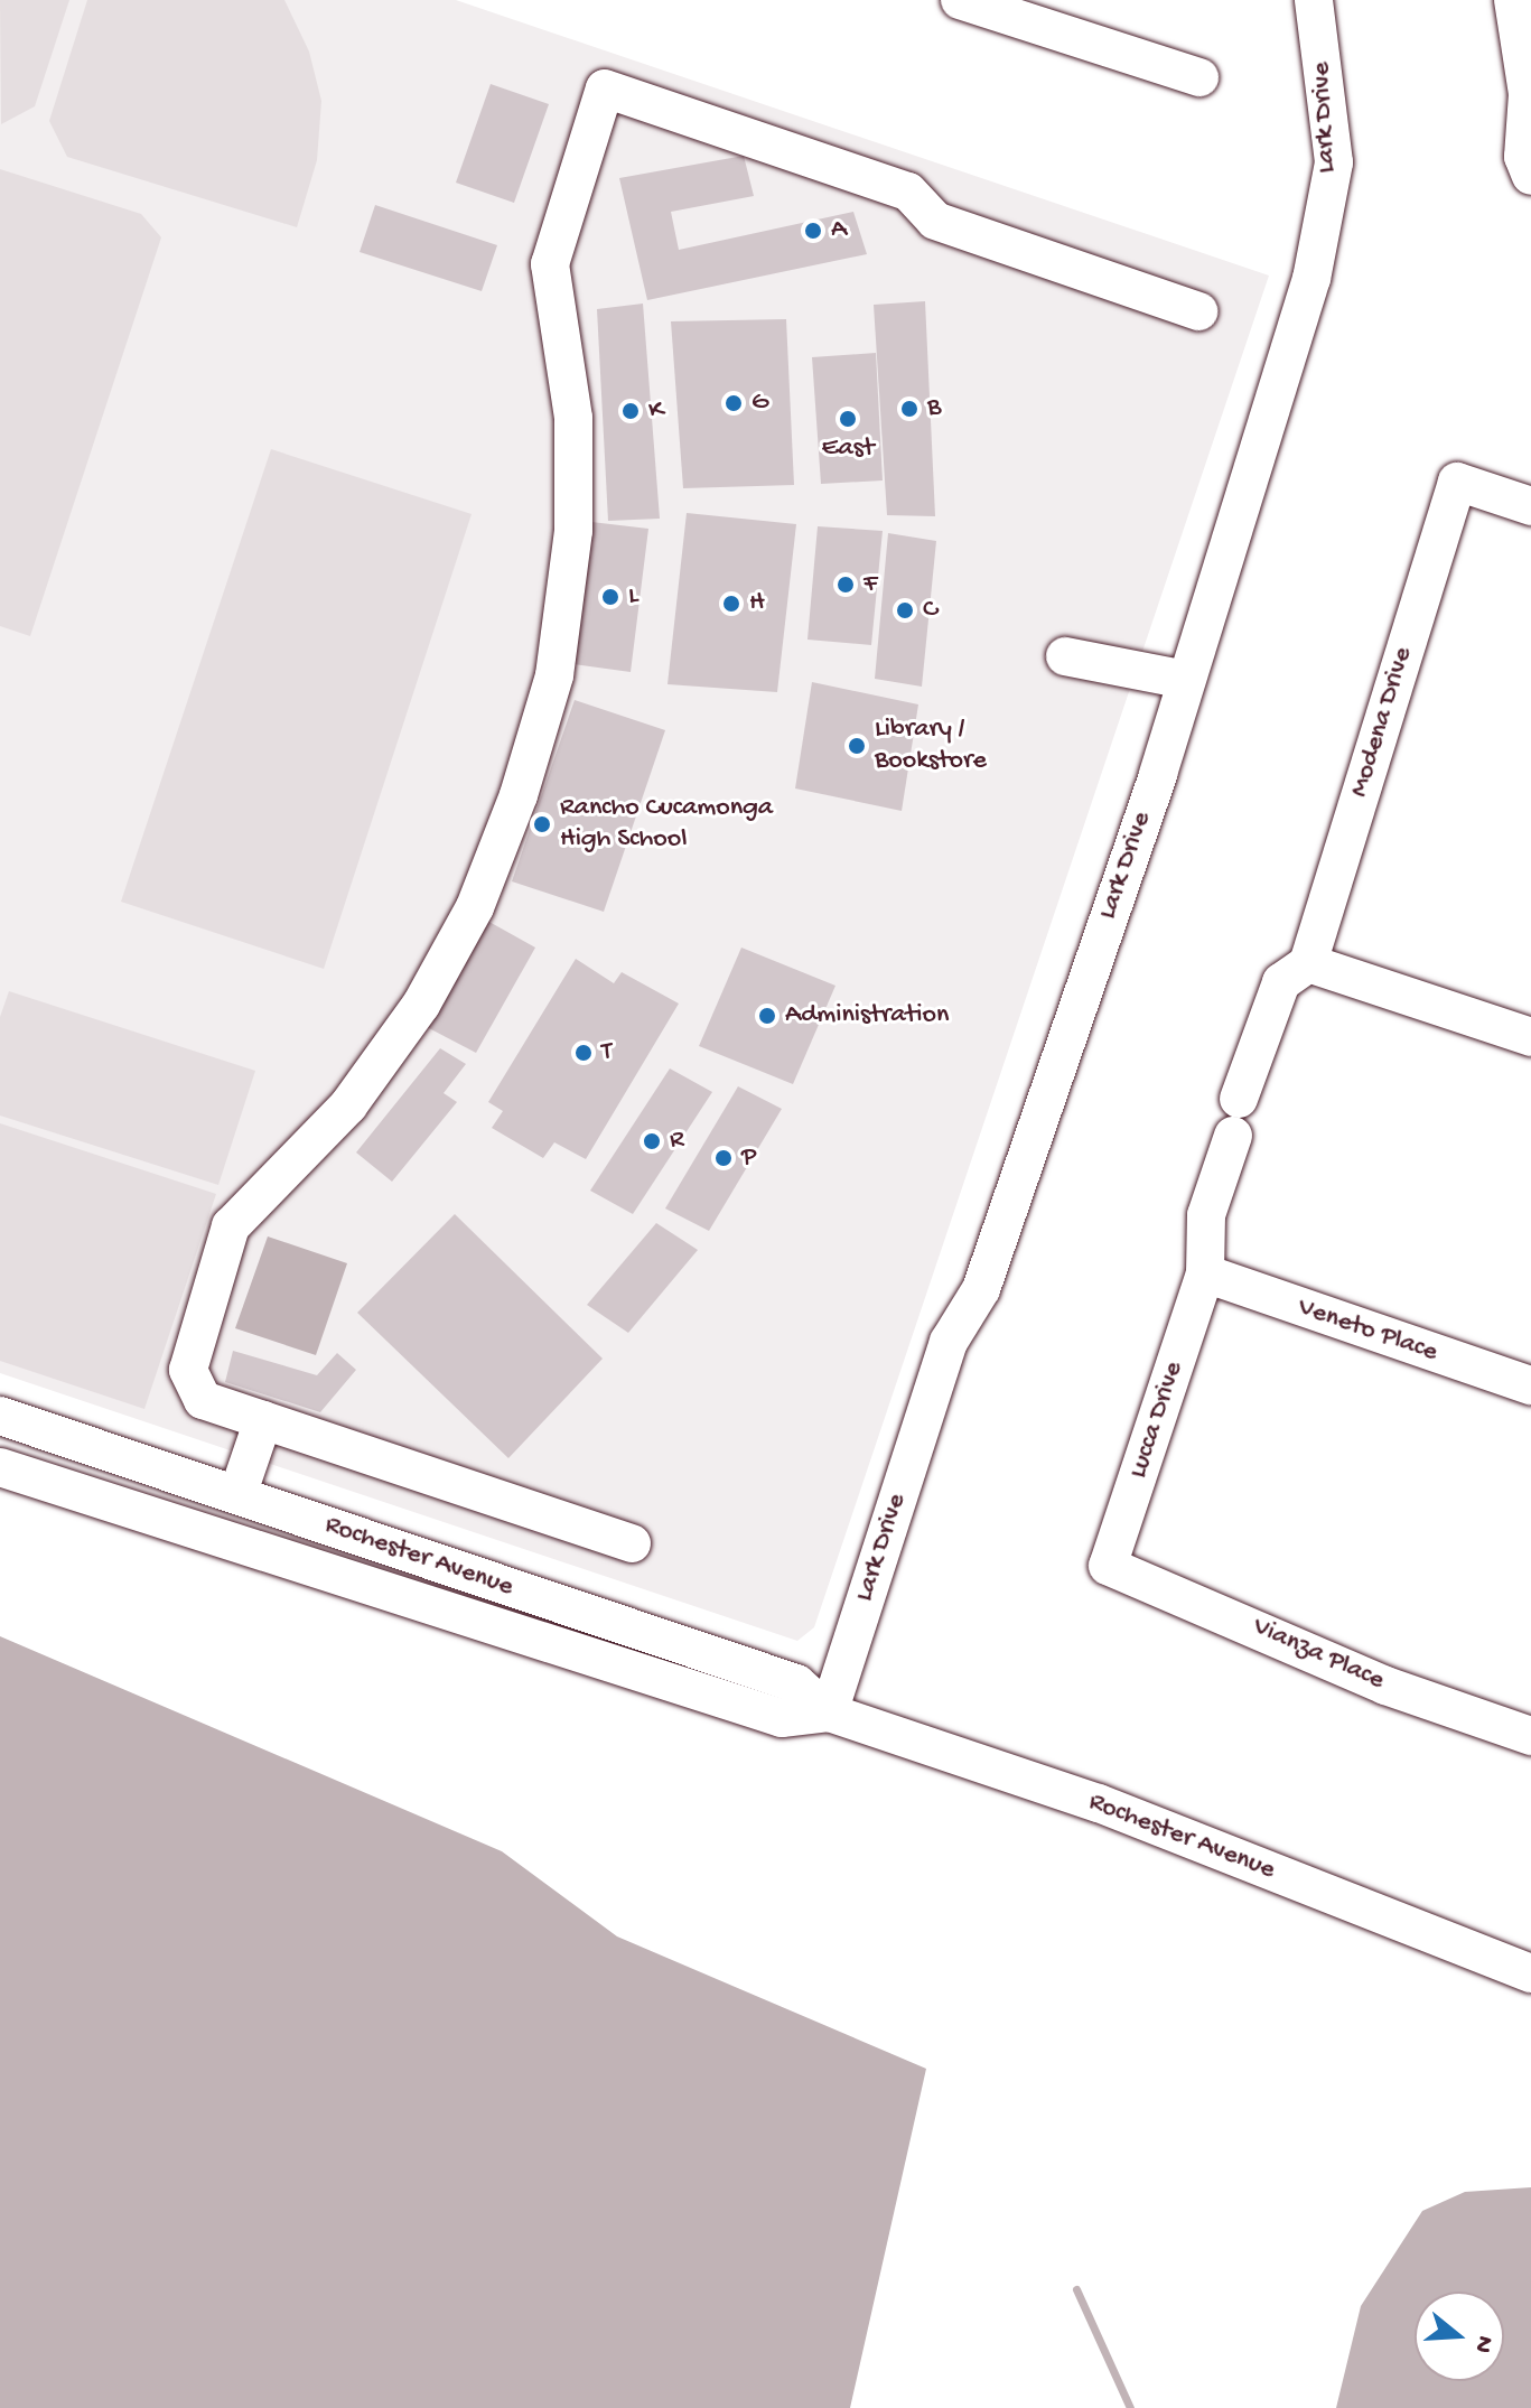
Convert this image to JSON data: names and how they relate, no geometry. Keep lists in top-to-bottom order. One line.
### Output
{"streets":{"street":["Lark Drive","Modena Drive","Veneto Place","Lucca Drive","Rochester Avenue","Vianza Place"]},"crossings":[["Lark Drive","Rochester Avenue"],["Modena Drive","Lucca Drive"],["Veneto Place","Lucca Drive"],["Lucca Drive","Vianza Place"]],"places":["A","G","B","K","East","F","L","H","C","Library / Bookstore","Rancho Cucamonga High School","Administration","T","R","P"],"north":"right"}
